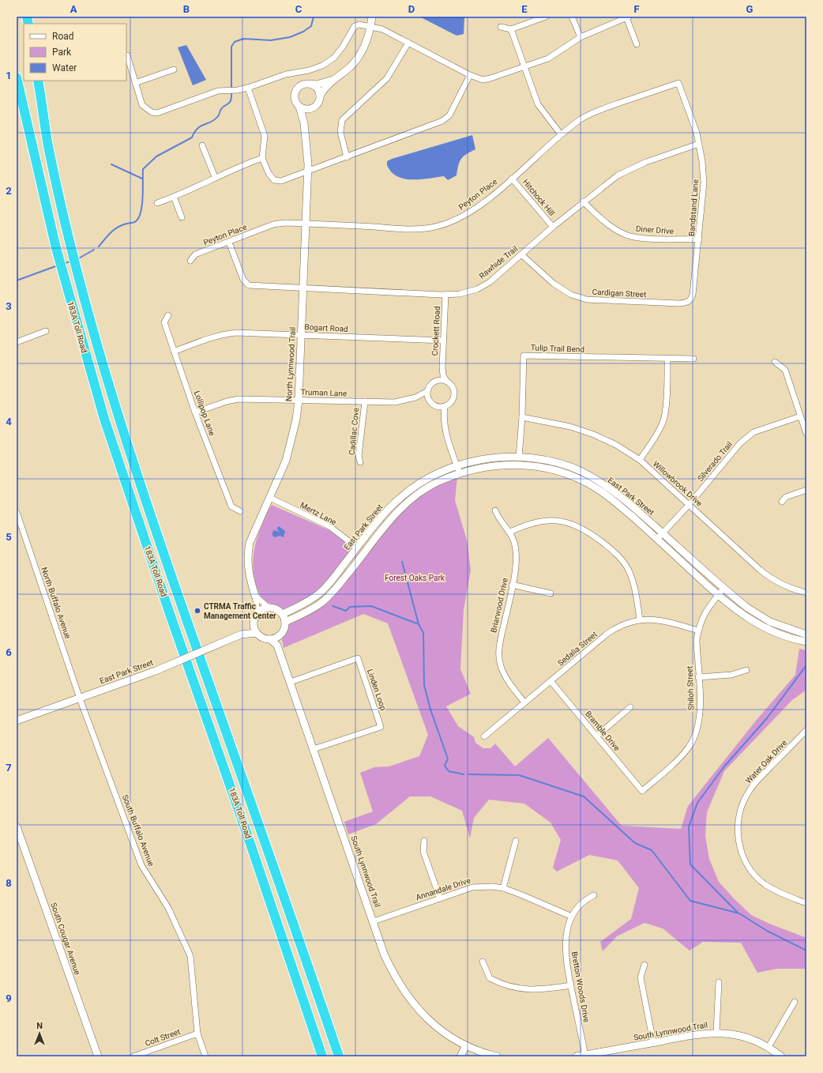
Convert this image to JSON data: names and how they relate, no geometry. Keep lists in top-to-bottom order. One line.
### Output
{"streets":{"highway":["183A Toll Road"],"street":["Peyton Place","Hitchock Hill","Bandstand Lane","Diner Drive","Rawhide Trail","Cardigan Street","Bogart Road","Crockett Road","Tulip Trail Bend","North Lynnwood Trail","Truman Lane","Lollipop Lane","Cadillac Cove","Silverado Trail","Willowbrook Drive","East Park Street","Mertz Lane","North Buffalo Avenue","Briarwood Drive","Sedalia Street","Shiloh Street","Linden Loop","Bramble Drive","Water Oak Drive","South Buffalo Avenue","South Lynnwood Trail","Annandale Drive","South Cougar Avenue","Bretton Woods Drive","Colt Street"]},"crossings":[["Peyton Place","Hitchock Hill"],["Peyton Place","Bandstand Lane"],["Peyton Place","Rawhide Trail"],["Peyton Place","North Lynnwood Trail"],["Hitchock Hill","Rawhide Trail"],["Bandstand Lane","Diner Drive"],["Bandstand Lane","Rawhide Trail"],["Bandstand Lane","Cardigan Street"],["Diner Drive","Rawhide Trail"],["Rawhide Trail","Cardigan Street"],["Rawhide Trail","Crockett Road"],["Rawhide Trail","North Lynnwood Trail"],["Bogart Road","Crockett Road"],["Bogart Road","North Lynnwood Trail"],["Bogart Road","Lollipop Lane"],["Crockett Road","Truman Lane"],["Tulip Trail Bend","Willowbrook Drive"],["Tulip Trail Bend","East Park Street"],["North Lynnwood Trail","Truman Lane"],["North Lynnwood Trail","East Park Street"],["North Lynnwood Trail","Mertz Lane"],["North Lynnwood Trail","South Lynnwood Trail"],["Truman Lane","Lollipop Lane"],["Truman Lane","Cadillac Cove"],["Silverado Trail","Willowbrook Drive"],["Silverado Trail","East Park Street"],["East Park Street","Mertz Lane"],["East Park Street","North Buffalo Avenue"],["East Park Street","Shiloh Street"],["East Park Street","South Buffalo Avenue"],["East Park Street","South Lynnwood Trail"],["North Buffalo Avenue","South Buffalo Avenue"],["Briarwood Drive","Sedalia Street"],["Sedalia Street","Shiloh Street"],["Sedalia Street","Bramble Drive"],["Shiloh Street","Bramble Drive"],["Linden Loop","South Lynnwood Trail"],["South Buffalo Avenue","Colt Street"],["South Lynnwood Trail","Annandale Drive"],["South Lynnwood Trail","Bretton Woods Drive"],["Annandale Drive","Bretton Woods Drive"]],"parks":["Forest Oaks Park"],"places":["CTRMA Traffic Management Center"],"legend":["Road","Park","Water"],"north":"top","grid":{"columns":["A","B","C","D","E","F","G"],"rows":["1","2","3","4","5","6","7","8","9"]}}
